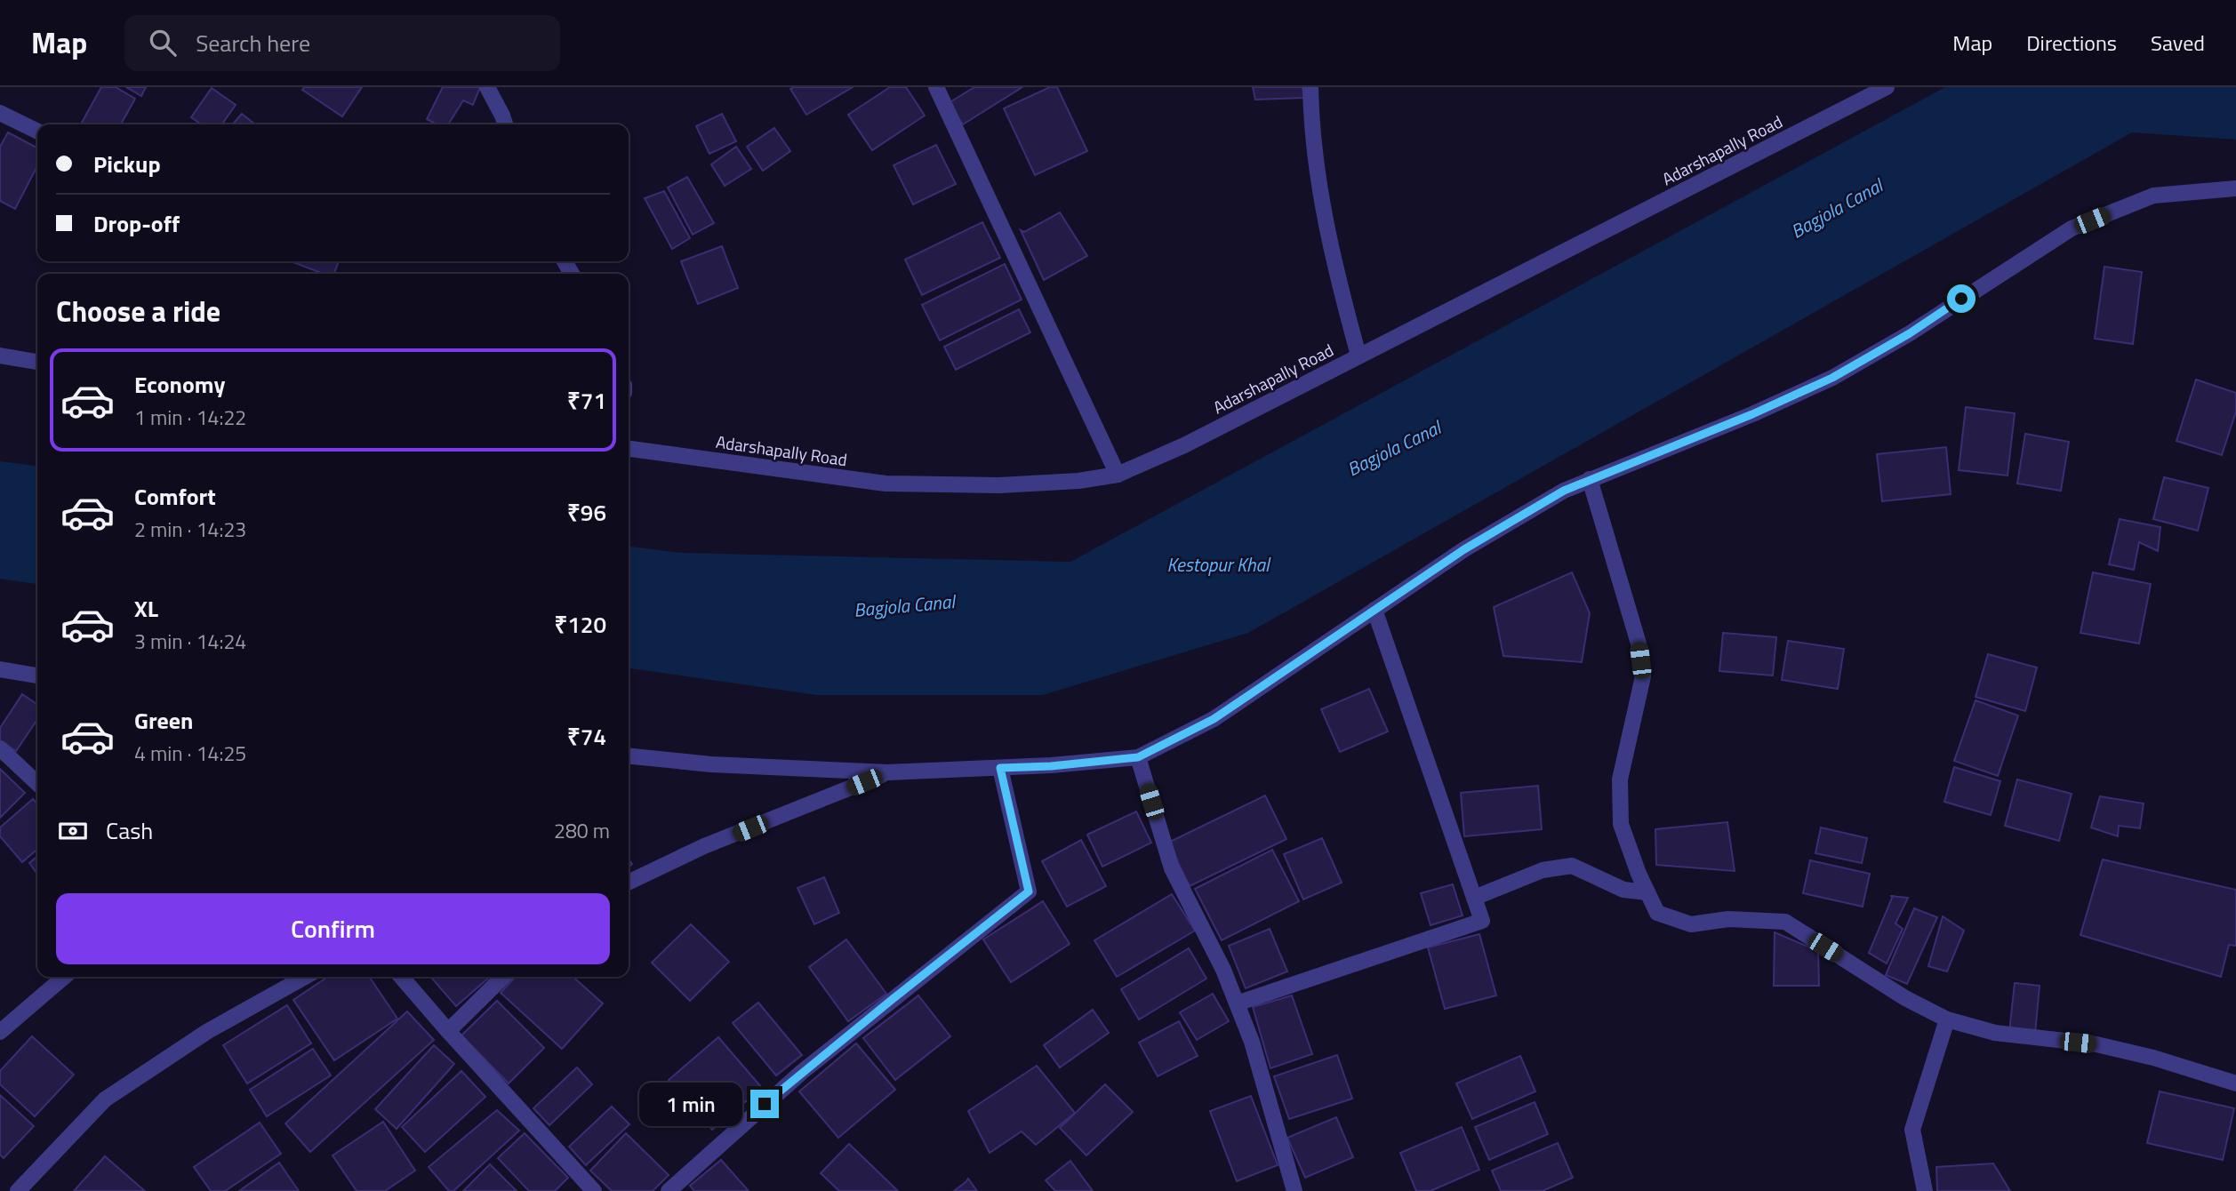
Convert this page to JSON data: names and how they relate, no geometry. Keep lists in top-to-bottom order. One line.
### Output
{"streets":{"street":["Adarshapally Road"]},"water":["Bagjola Canal","Kestopur Khal"],"page":{"header":"Map","search":"Search here","nav":["Map","Directions","Saved"],"banner":["Pickup","Drop-off"],"heading":"Choose a ride","list":[{"name":"Economy","note":"1 min · 14:22","value":"₹71"},{"name":"Comfort","note":"2 min · 14:23","value":"₹96"},{"name":"XL","note":"3 min · 14:24","value":"₹120"},{"name":"Green","note":"4 min · 14:25","value":"₹74"}],"pay":["Cash","280 m"],"buttons":"Confirm","bubble":"1 min"}}
